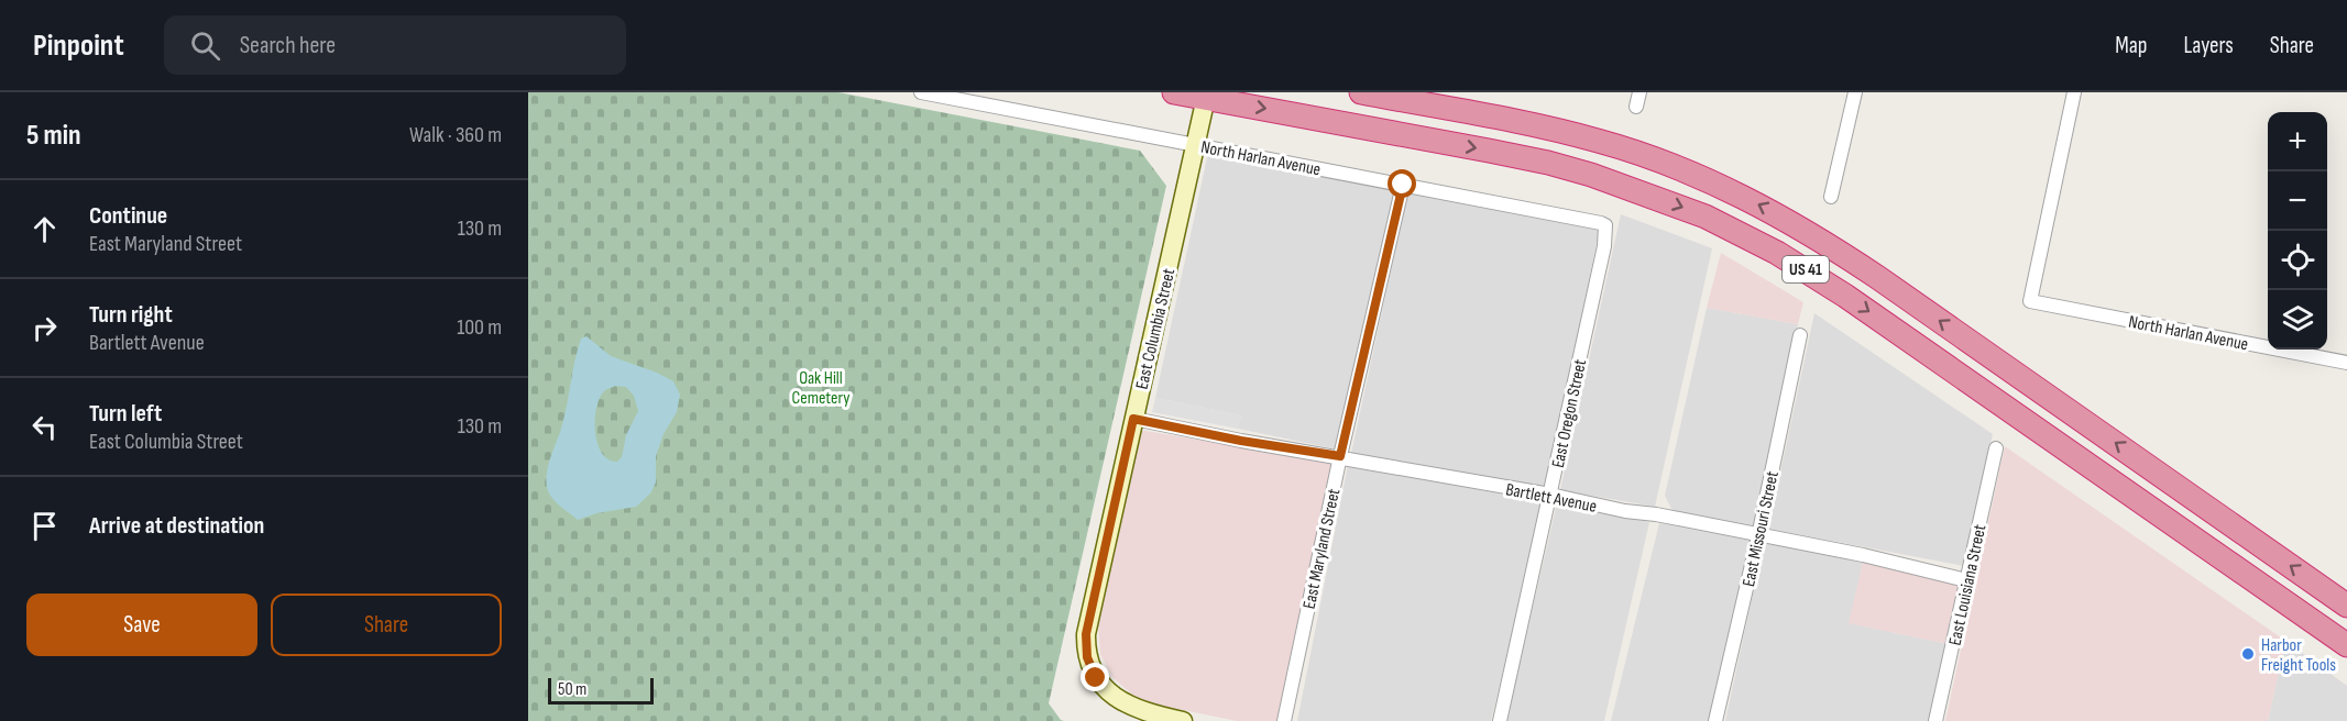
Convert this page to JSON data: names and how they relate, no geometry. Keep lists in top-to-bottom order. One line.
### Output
{"streets":{"highway":["US 41"],"street":["North Harlan Avenue","East Columbia Street","East Oregon Street","Bartlett Avenue","East Missouri Street","East Maryland Street","East Louisiana Street"]},"crossings":[["North Harlan Avenue","East Columbia Street"],["North Harlan Avenue","East Oregon Street"],["North Harlan Avenue","East Maryland Street"],["US 41","East Columbia Street"],["East Columbia Street","Bartlett Avenue"],["East Oregon Street","Bartlett Avenue"],["Bartlett Avenue","East Missouri Street"],["Bartlett Avenue","East Maryland Street"],["Bartlett Avenue","East Louisiana Street"]],"parks":["Oak Hill Cemetery"],"places":["Harbor Freight Tools"],"scale_bar":"50 m","page":{"header":"Pinpoint","search":"Search here","nav":["Map","Layers","Share"],"heading":["5 min","Walk · 360 m"],"map_buttons":["+","−"],"list":[["Continue","East Maryland Street","130 m"],["Turn right","Bartlett Avenue","100 m"],["Turn left","East Columbia Street","130 m"],"Arrive at destination"],"buttons":["Save","Share"],"scale":"50 m"}}
